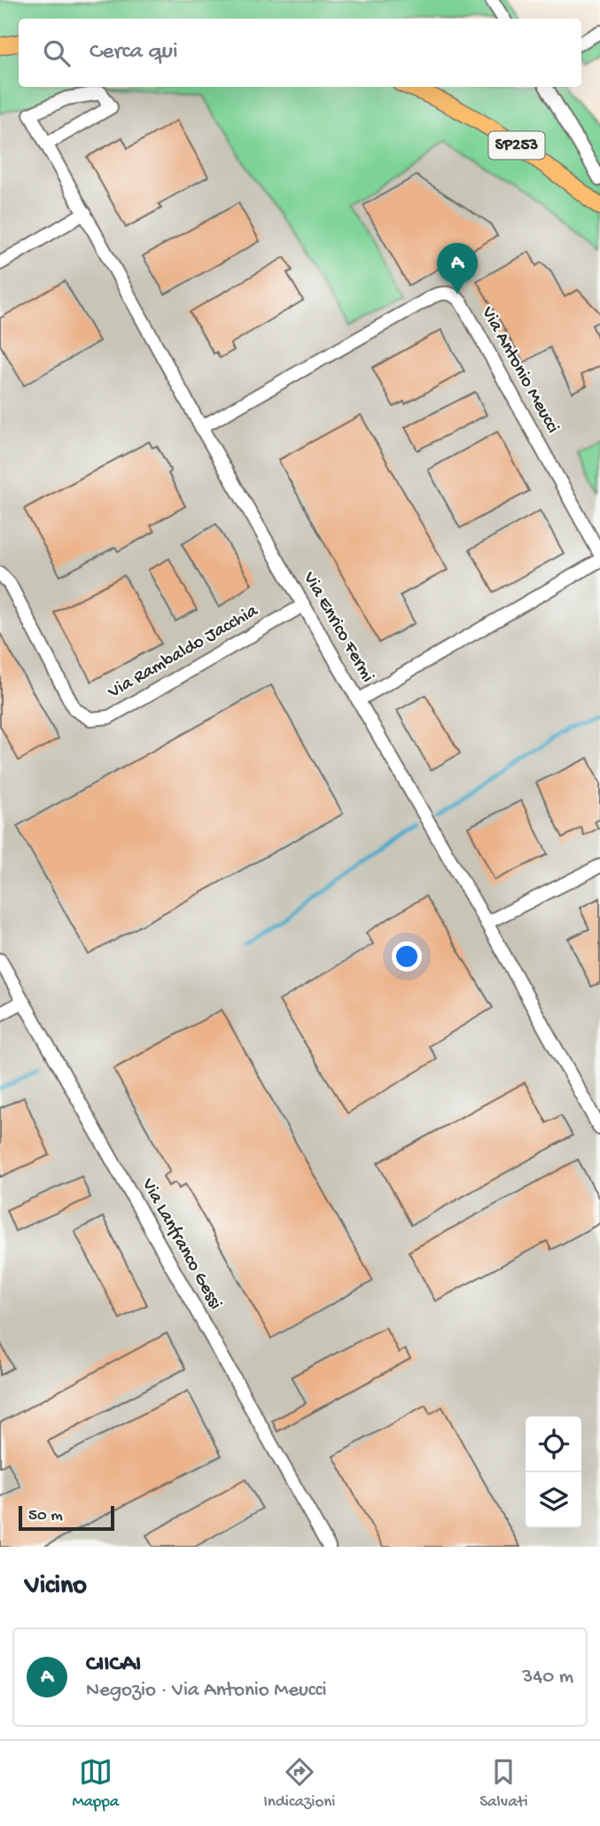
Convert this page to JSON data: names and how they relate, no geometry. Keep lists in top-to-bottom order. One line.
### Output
{"streets":{"main road":["SP253"],"street":["Via Antonio Meucci","Via Enrico Fermi","Via Rambaldo Jacchia","Via Lanfranco Gessi"]},"crossings":[["Via Antonio Meucci","Via Enrico Fermi"],["Via Enrico Fermi","Via Rambaldo Jacchia"]],"scale_bar":"50 m","page":{"search":"Cerca qui","pins":"A","scale":"50 m","heading":"Vicino","list":[{"mark":"A","name":"CIICAI","note":"Negozio · Via Antonio Meucci","value":"340 m"}],"nav":["Mappa","Indicazioni","Salvati"]}}
